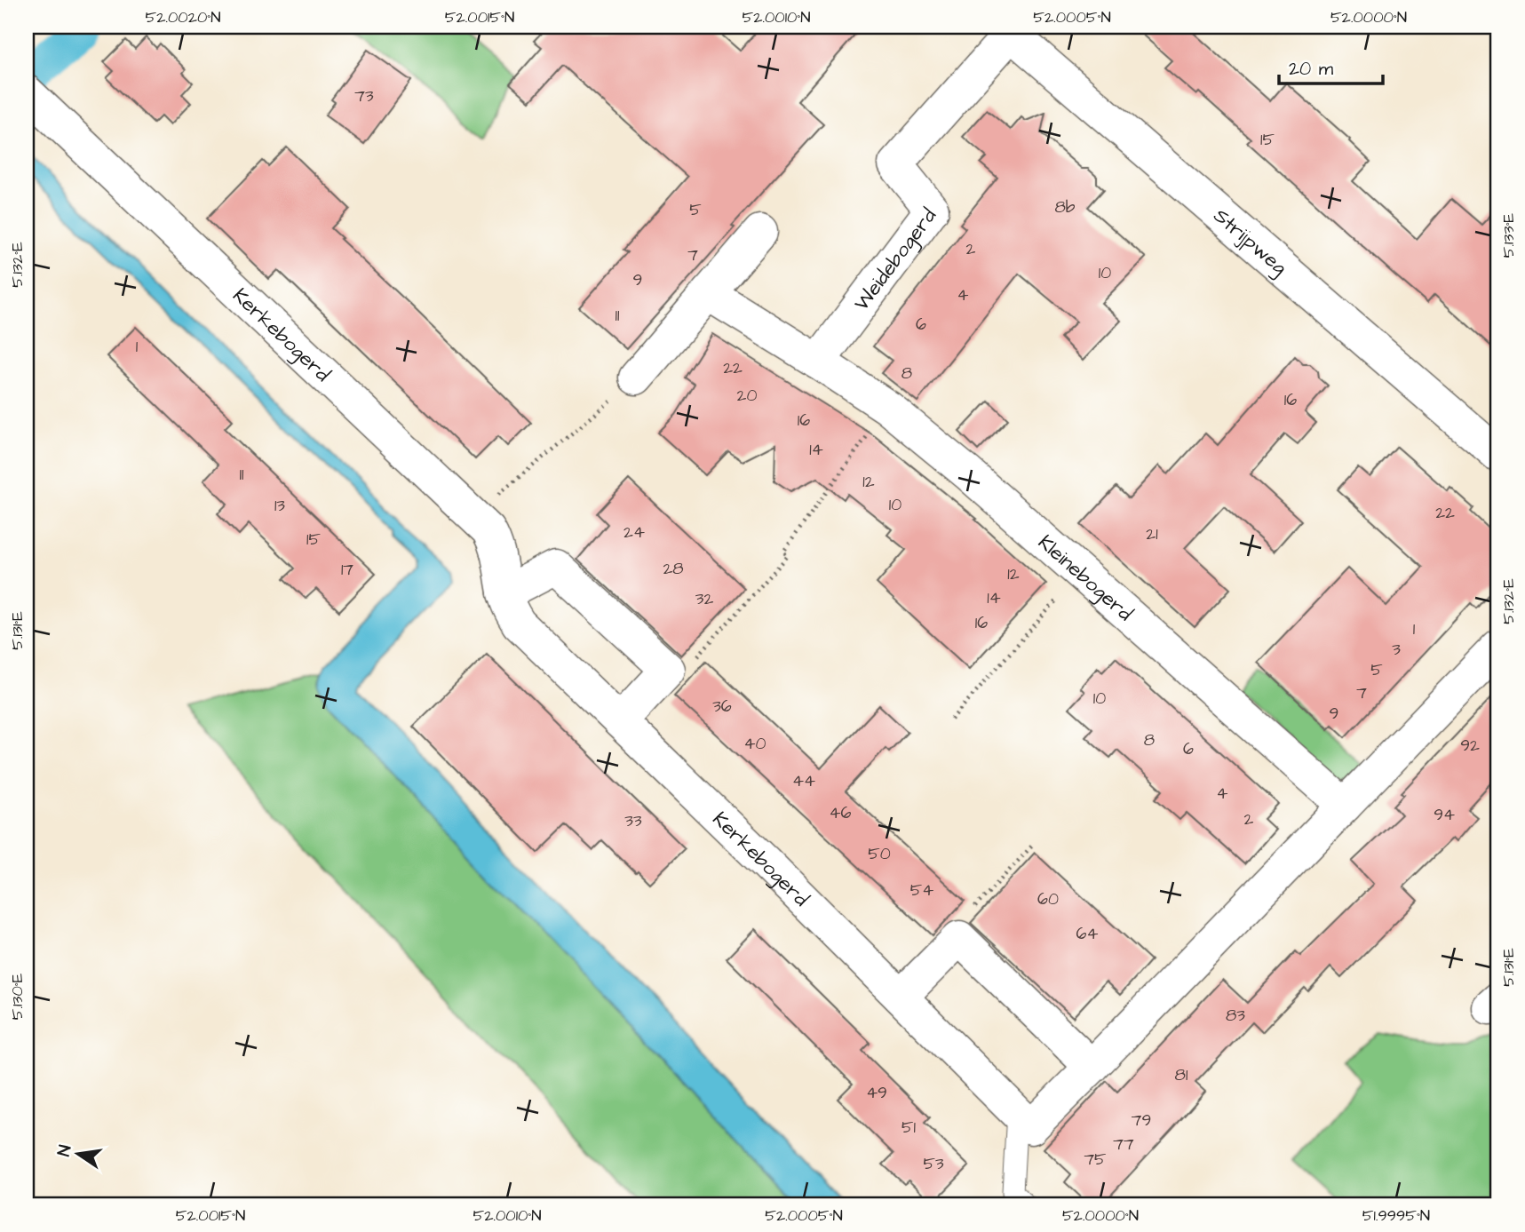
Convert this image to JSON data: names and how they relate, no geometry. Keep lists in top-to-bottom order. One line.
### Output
{"streets":{"street":["Strijpweg","Weidebogerd","Kerkebogerd","Kleinebogerd"]},"crossings":[["Strijpweg","Weidebogerd"],["Weidebogerd","Kleinebogerd"],["Kerkebogerd","Kleinebogerd"]],"house_numbers":["73","15","8b","5","2","7","10","9","4","11","6","1","22","8","20","16","16","14","11","12","10","13","22","24","21","15","28","17","12","14","32","16","1","3","5","7","10","36","9","8","40","92","6","44","4","46","94","2","33","50","54","60","64","83","81","49","79","51","77","75","53"],"scale_bar":"20 m","north":"left","coordinates":["52.0020°N","52.0015°N","52.0010°N","52.0005°N","52.0000°N","5.133°E","5.132°E","5.131°E","5.130°E","51.9995°N"]}
